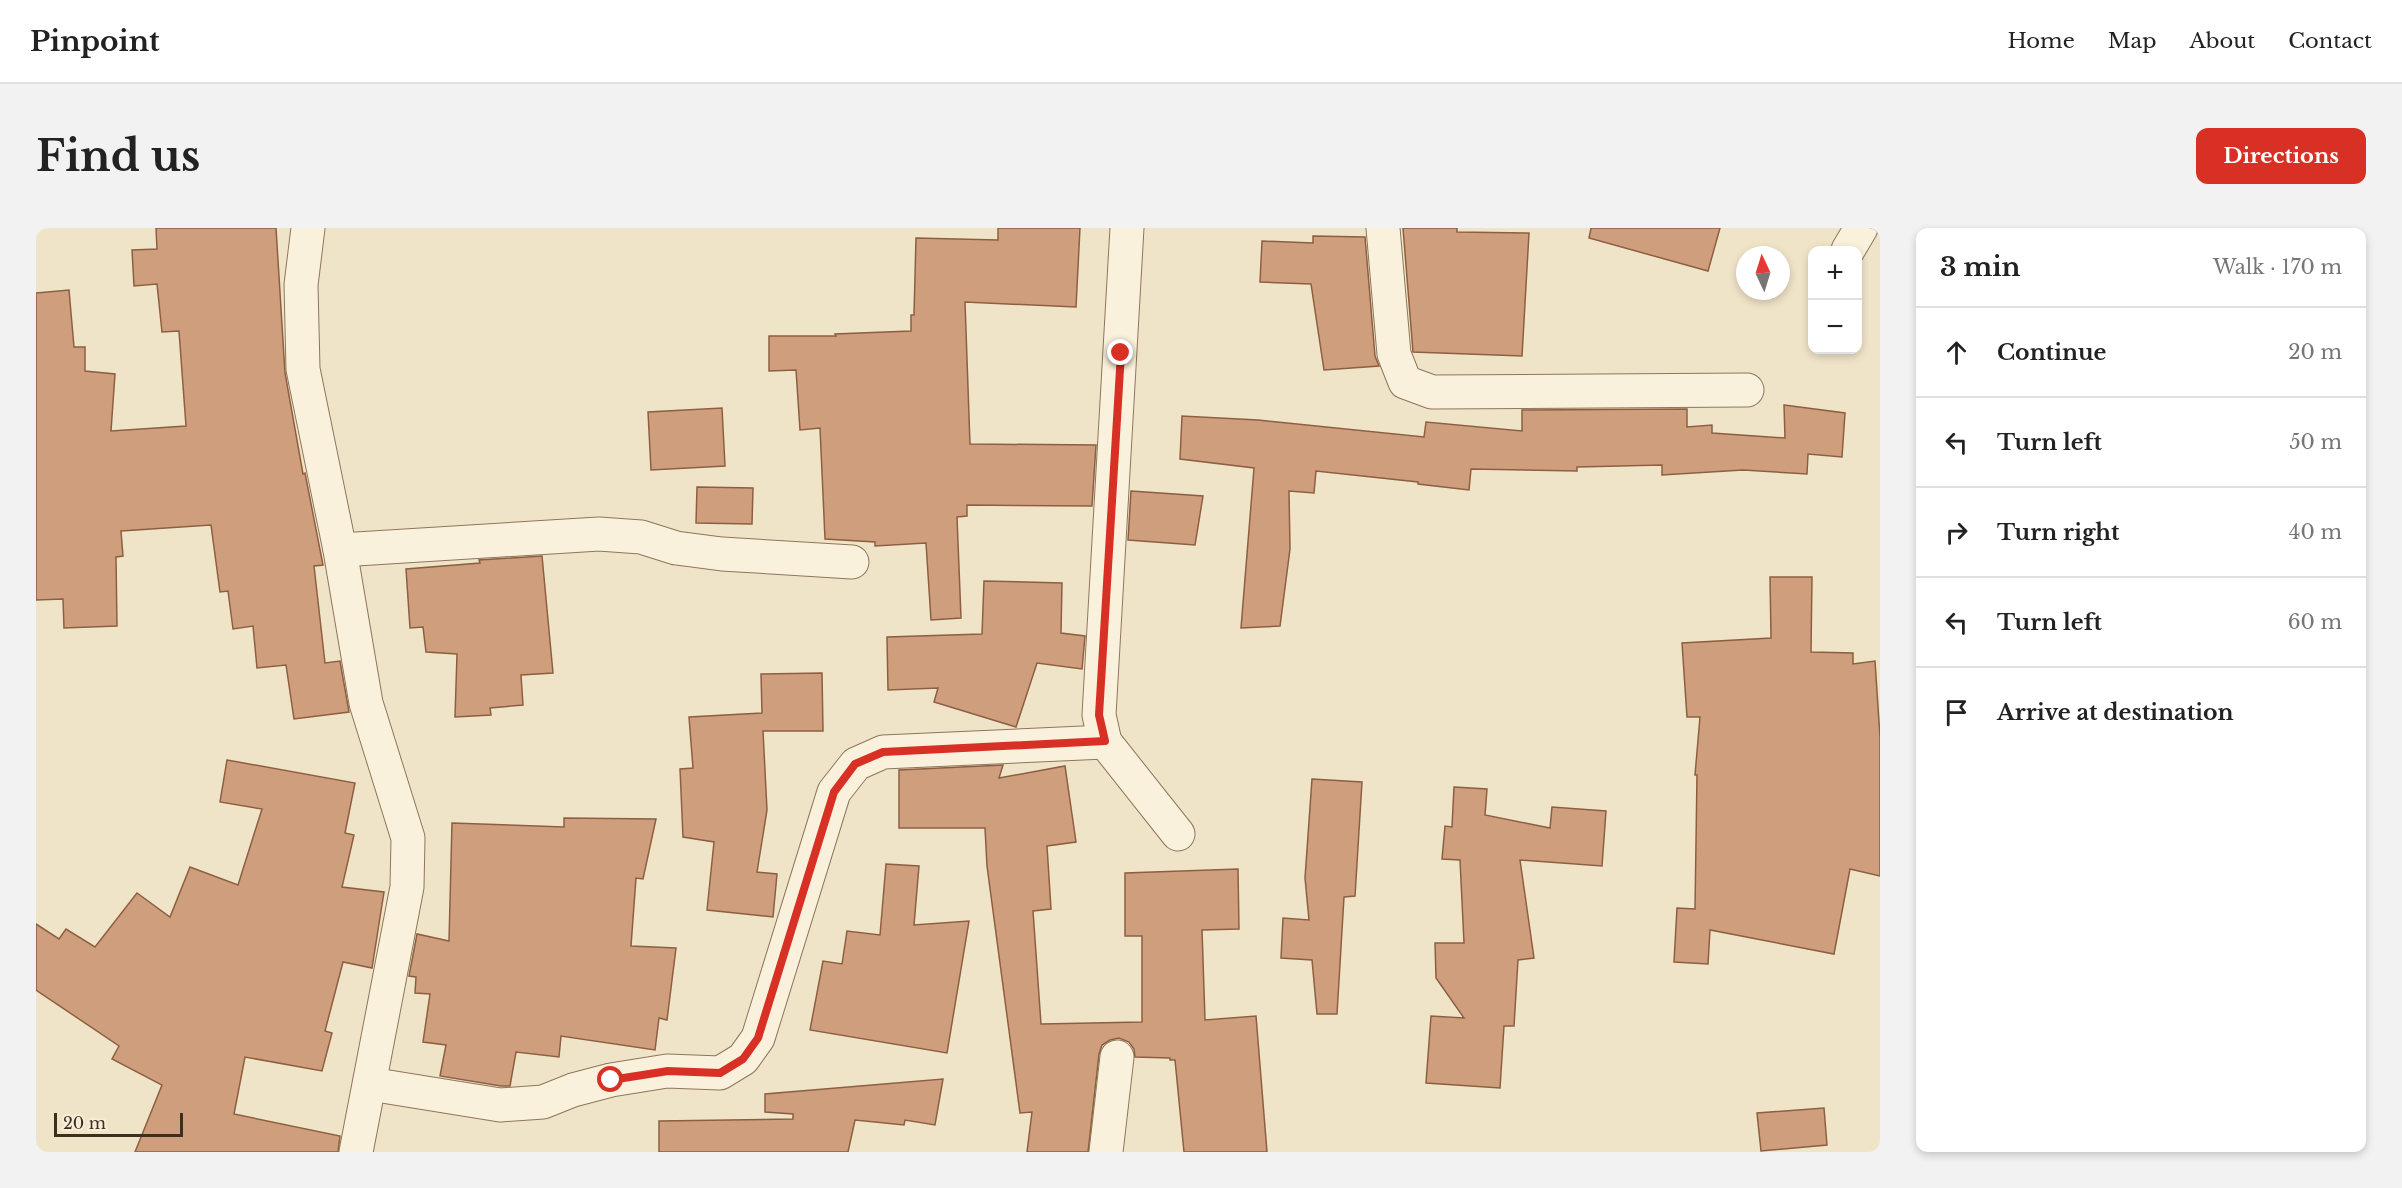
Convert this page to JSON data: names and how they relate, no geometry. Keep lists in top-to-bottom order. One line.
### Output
{"scale_bar":"20 m","north":"top","page":{"header":"Pinpoint","nav":["Home","Map","About","Contact"],"buttons":"Directions","title":"Find us","heading":["3 min","Walk · 170 m"],"map_buttons":["+","−"],"list":[["Continue","20 m"],["Turn left","50 m"],["Turn right","40 m"],["Turn left","60 m"],"Arrive at destination"],"scale":"20 m"}}
